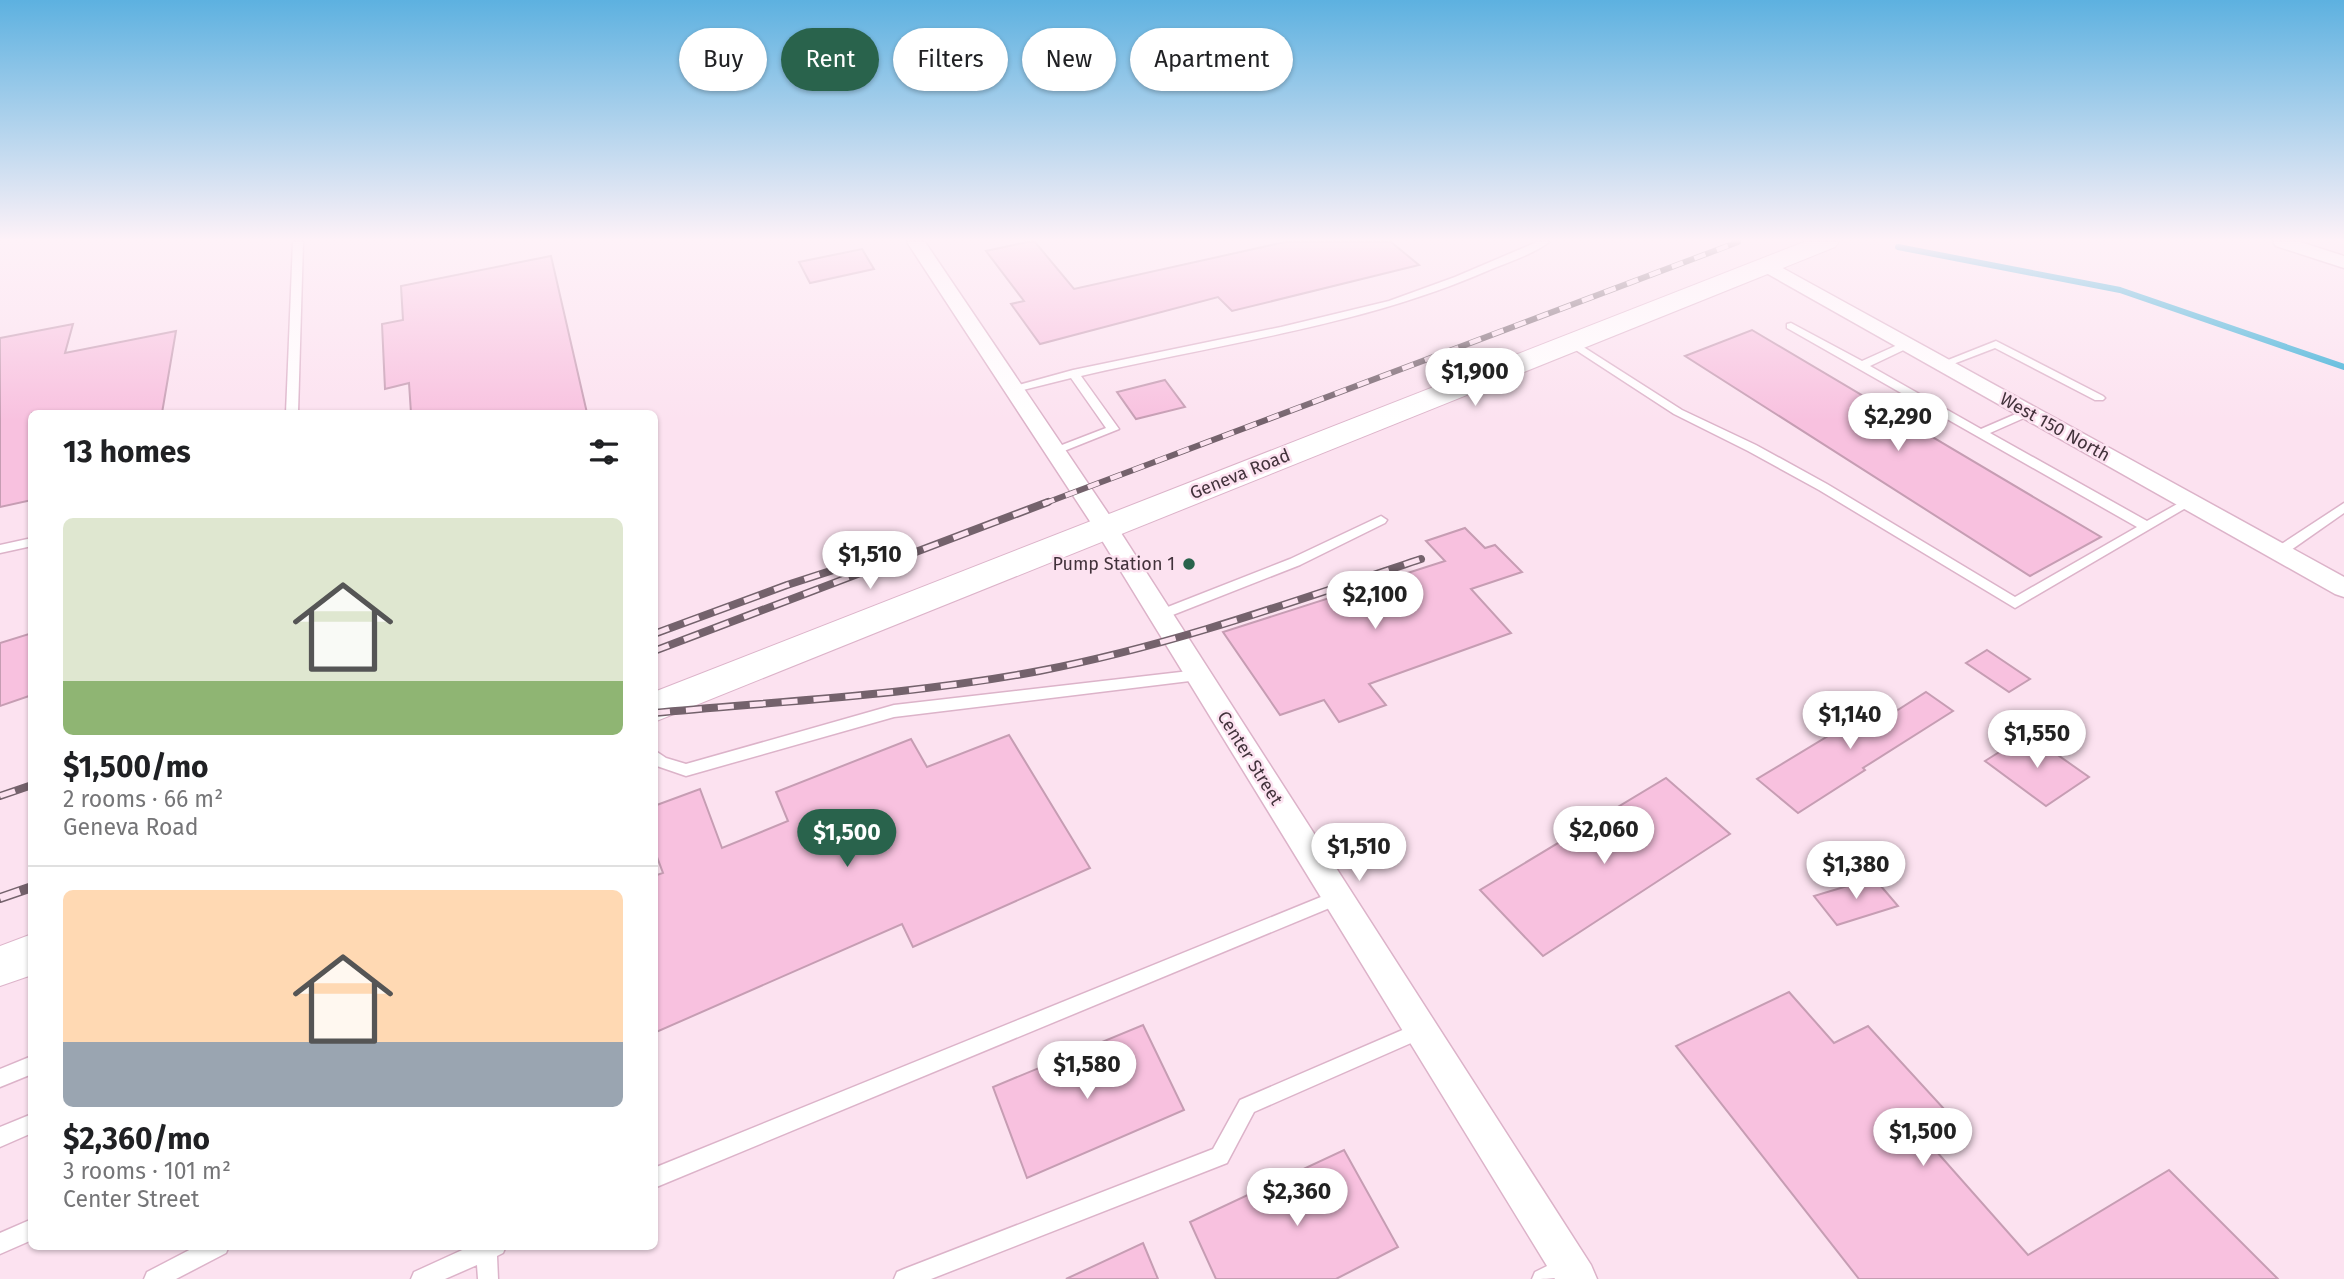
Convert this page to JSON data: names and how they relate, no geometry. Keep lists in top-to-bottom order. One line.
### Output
{"streets":{"main road":["Geneva Road"],"street":["West 150 North","Center Street"]},"crossings":[["Geneva Road","Center Street"]],"places":["Pump Station 1"],"page":{"chip":["Buy","Rent","Filters","New","Apartment"],"price":["$1,900","$2,290","$1,510","$2,100","$1,140","$1,550","$2,060","$1,500","$1,510","$1,380","$1,580","$1,500","$2,360"],"heading":"13 homes","list":[{"name":"$1,500/mo","note":"2 rooms · 66 m² · Geneva Road"},{"name":"$2,360/mo","note":"3 rooms · 101 m² · Center Street"}]}}
